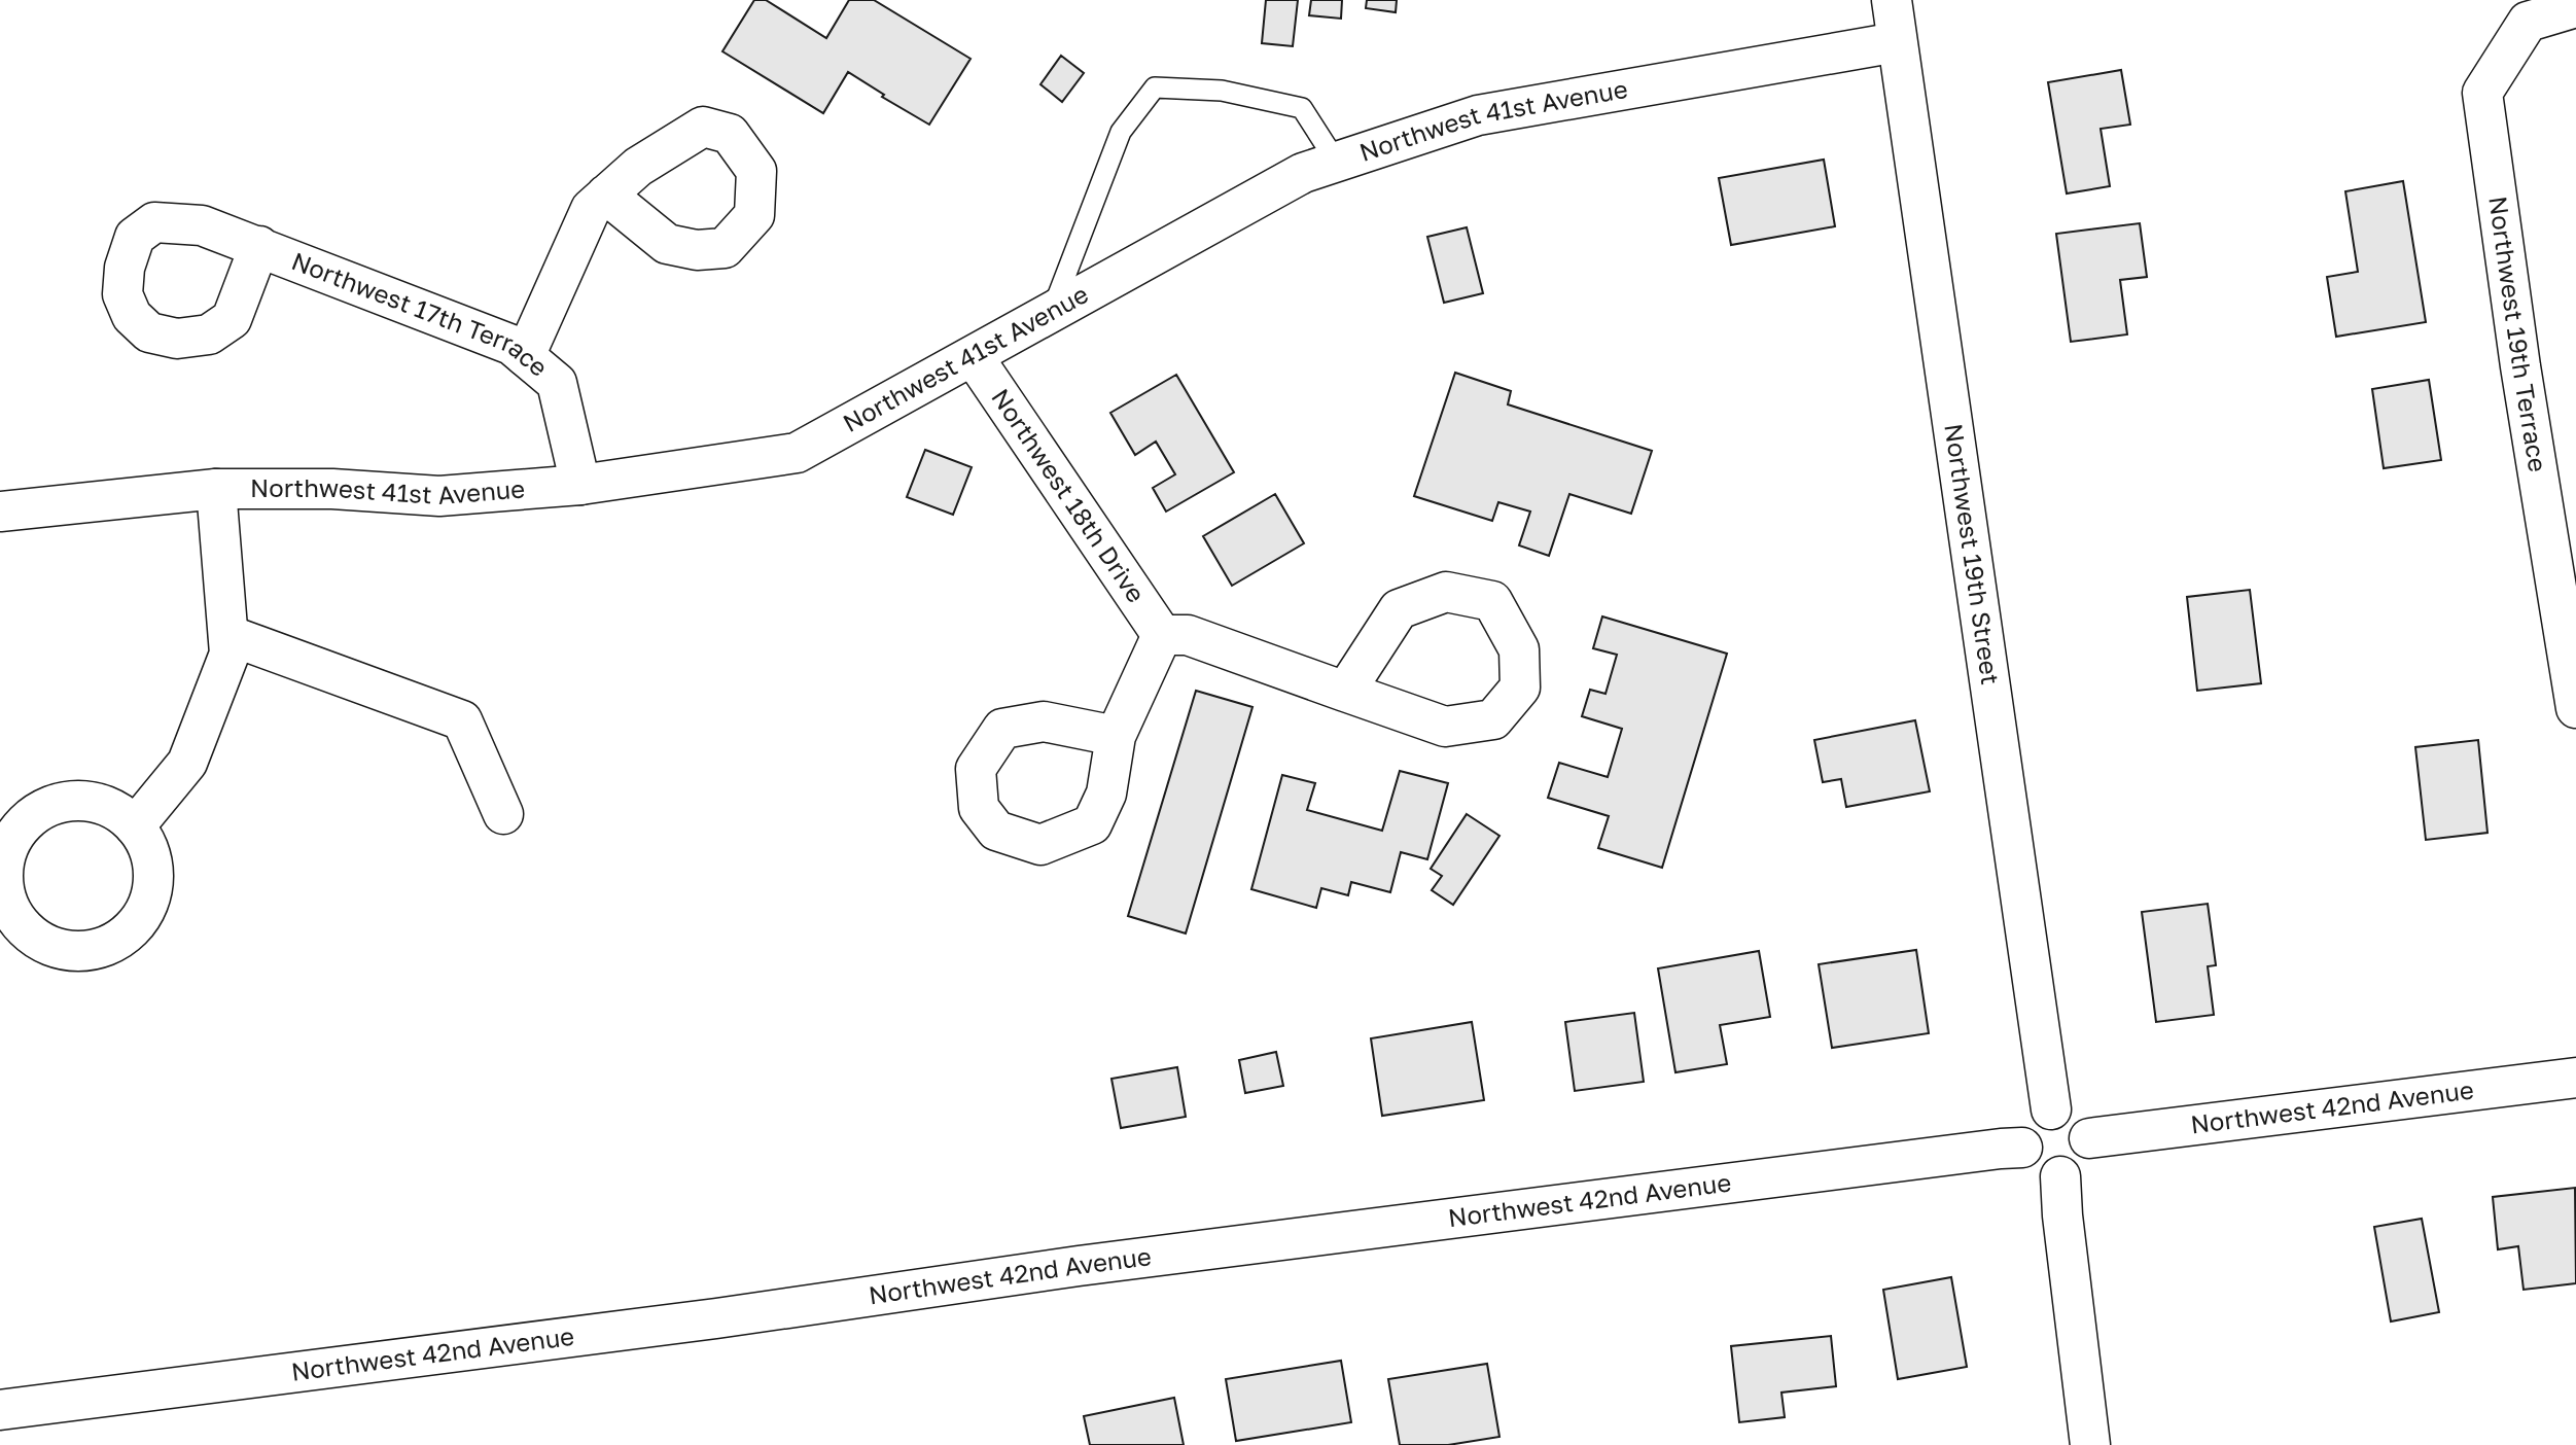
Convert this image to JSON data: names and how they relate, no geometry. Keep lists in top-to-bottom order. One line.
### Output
{"streets":{"street":["Northwest 41st Avenue","Northwest 17th Terrace","Northwest 19th Terrace","Northwest 18th Drive","Northwest 19th Street","Northwest 42nd Avenue"]},"crossings":[["Northwest 41st Avenue","Northwest 17th Terrace"],["Northwest 41st Avenue","Northwest 18th Drive"],["Northwest 41st Avenue","Northwest 19th Street"],["Northwest 19th Street","Northwest 42nd Avenue"]]}
